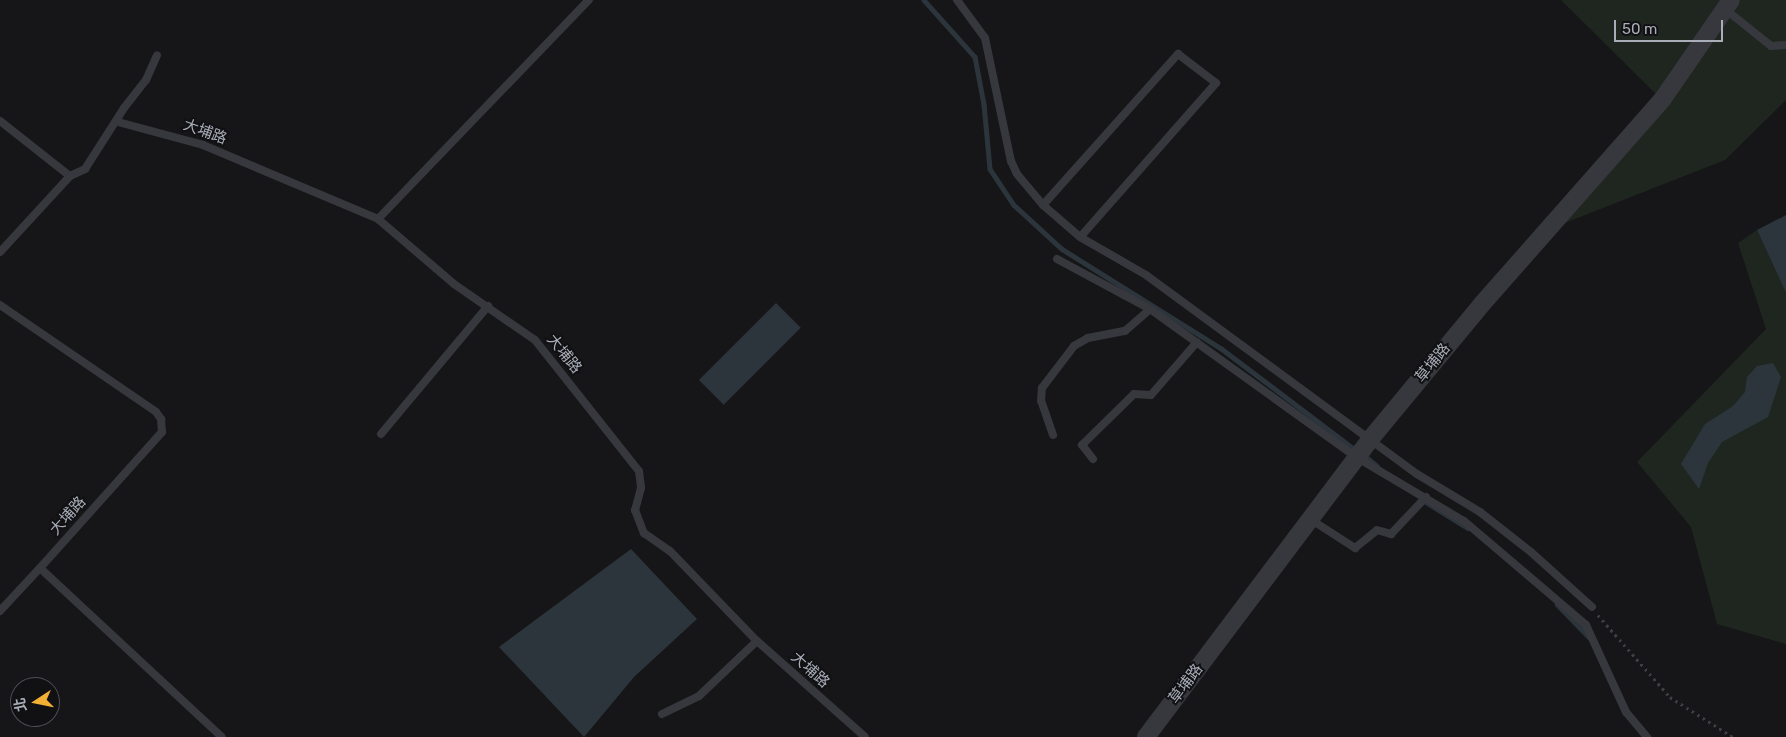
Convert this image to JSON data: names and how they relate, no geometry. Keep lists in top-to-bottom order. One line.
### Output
{"streets":{"street":["草埔路"],"lane":["大埔路"]},"scale_bar":"50 m","north":"left"}
